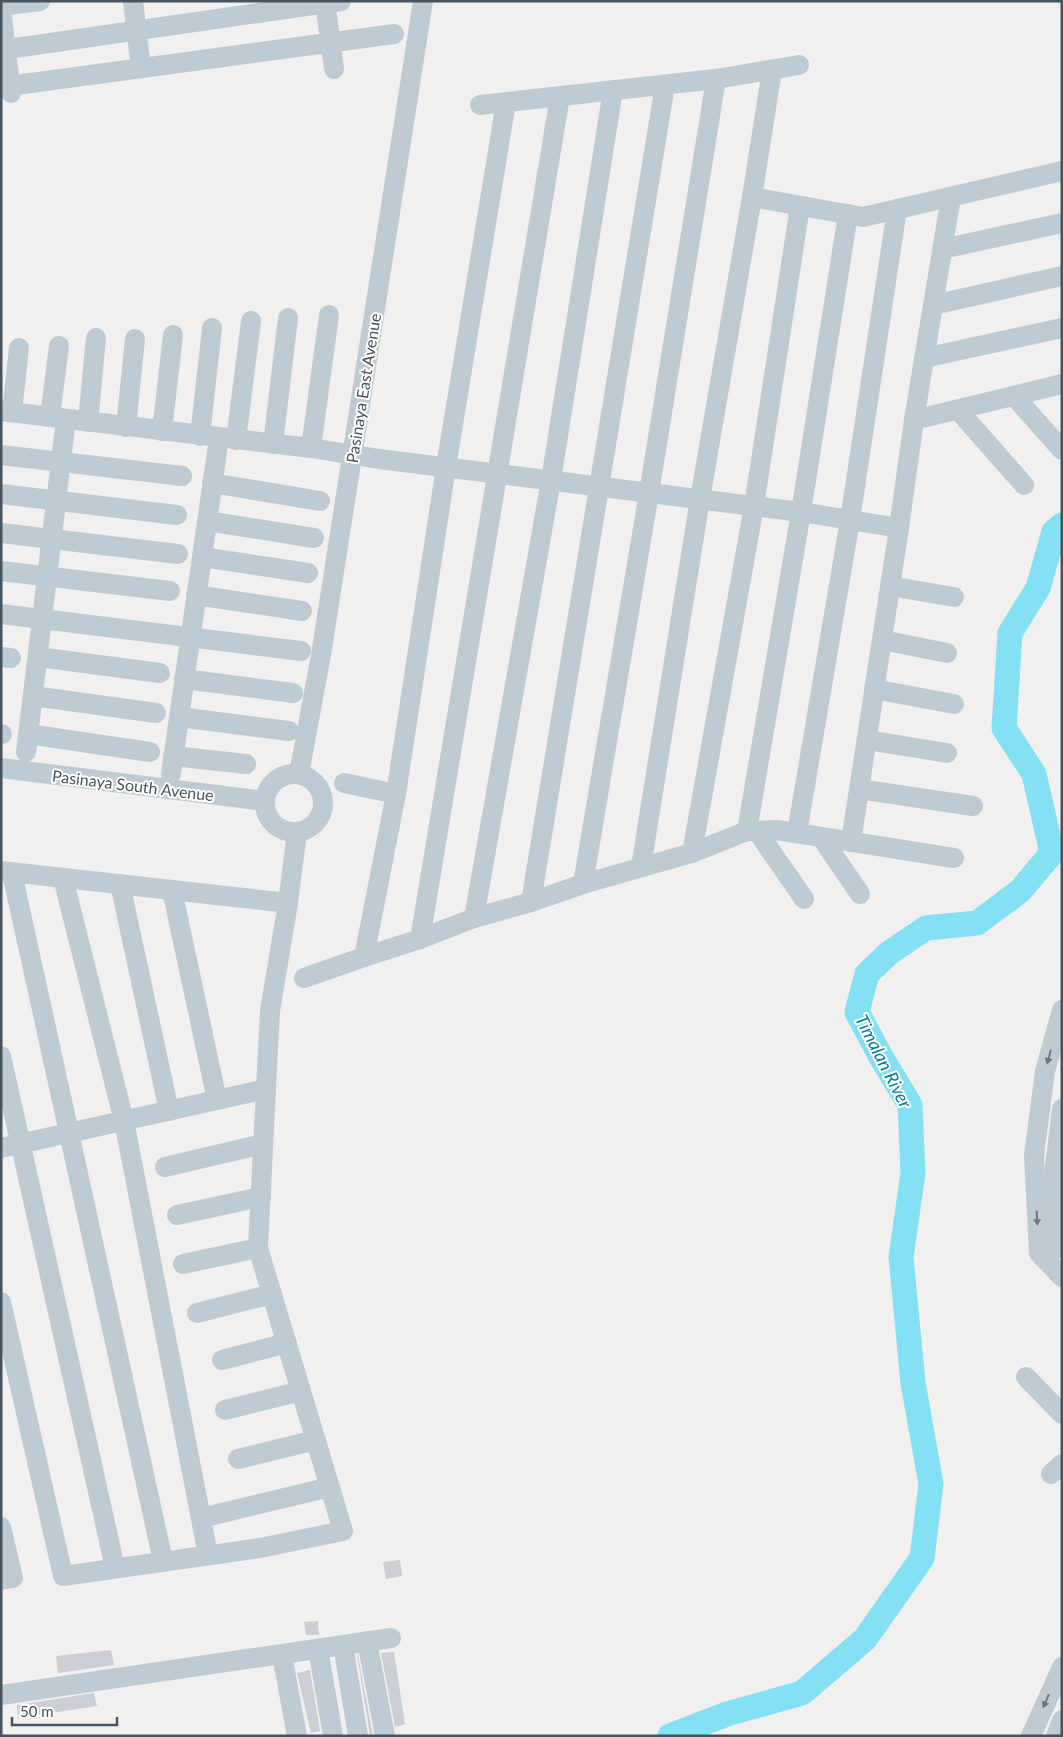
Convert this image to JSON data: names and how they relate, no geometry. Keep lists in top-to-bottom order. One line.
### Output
{"streets":{"street":["Pasinaya East Avenue","Pasinaya South Avenue"]},"crossings":[["Pasinaya East Avenue","Pasinaya South Avenue"]],"water":["Timalan River"],"scale_bar":"50 m"}
